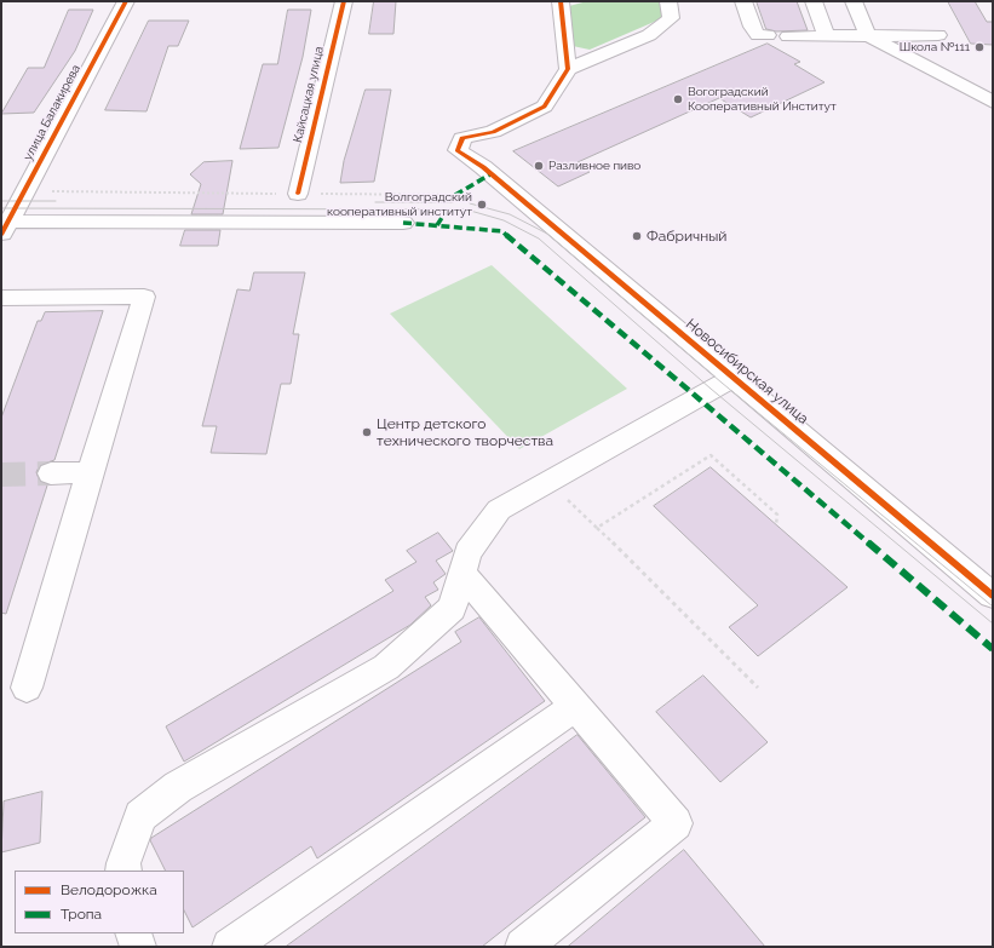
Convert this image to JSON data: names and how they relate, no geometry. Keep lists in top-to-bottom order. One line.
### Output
{"streets":{"street":["Кайсацкая улица","улица Балакирева","Новосибирская улица"]},"places":["Школа №111","Вогоградский Кооперативный Институт","Разливное пиво","Волгоградский кооперативный институт","Фабричный","Центр детского технического творчества"],"legend":["Велодорожка","Тропа"]}
